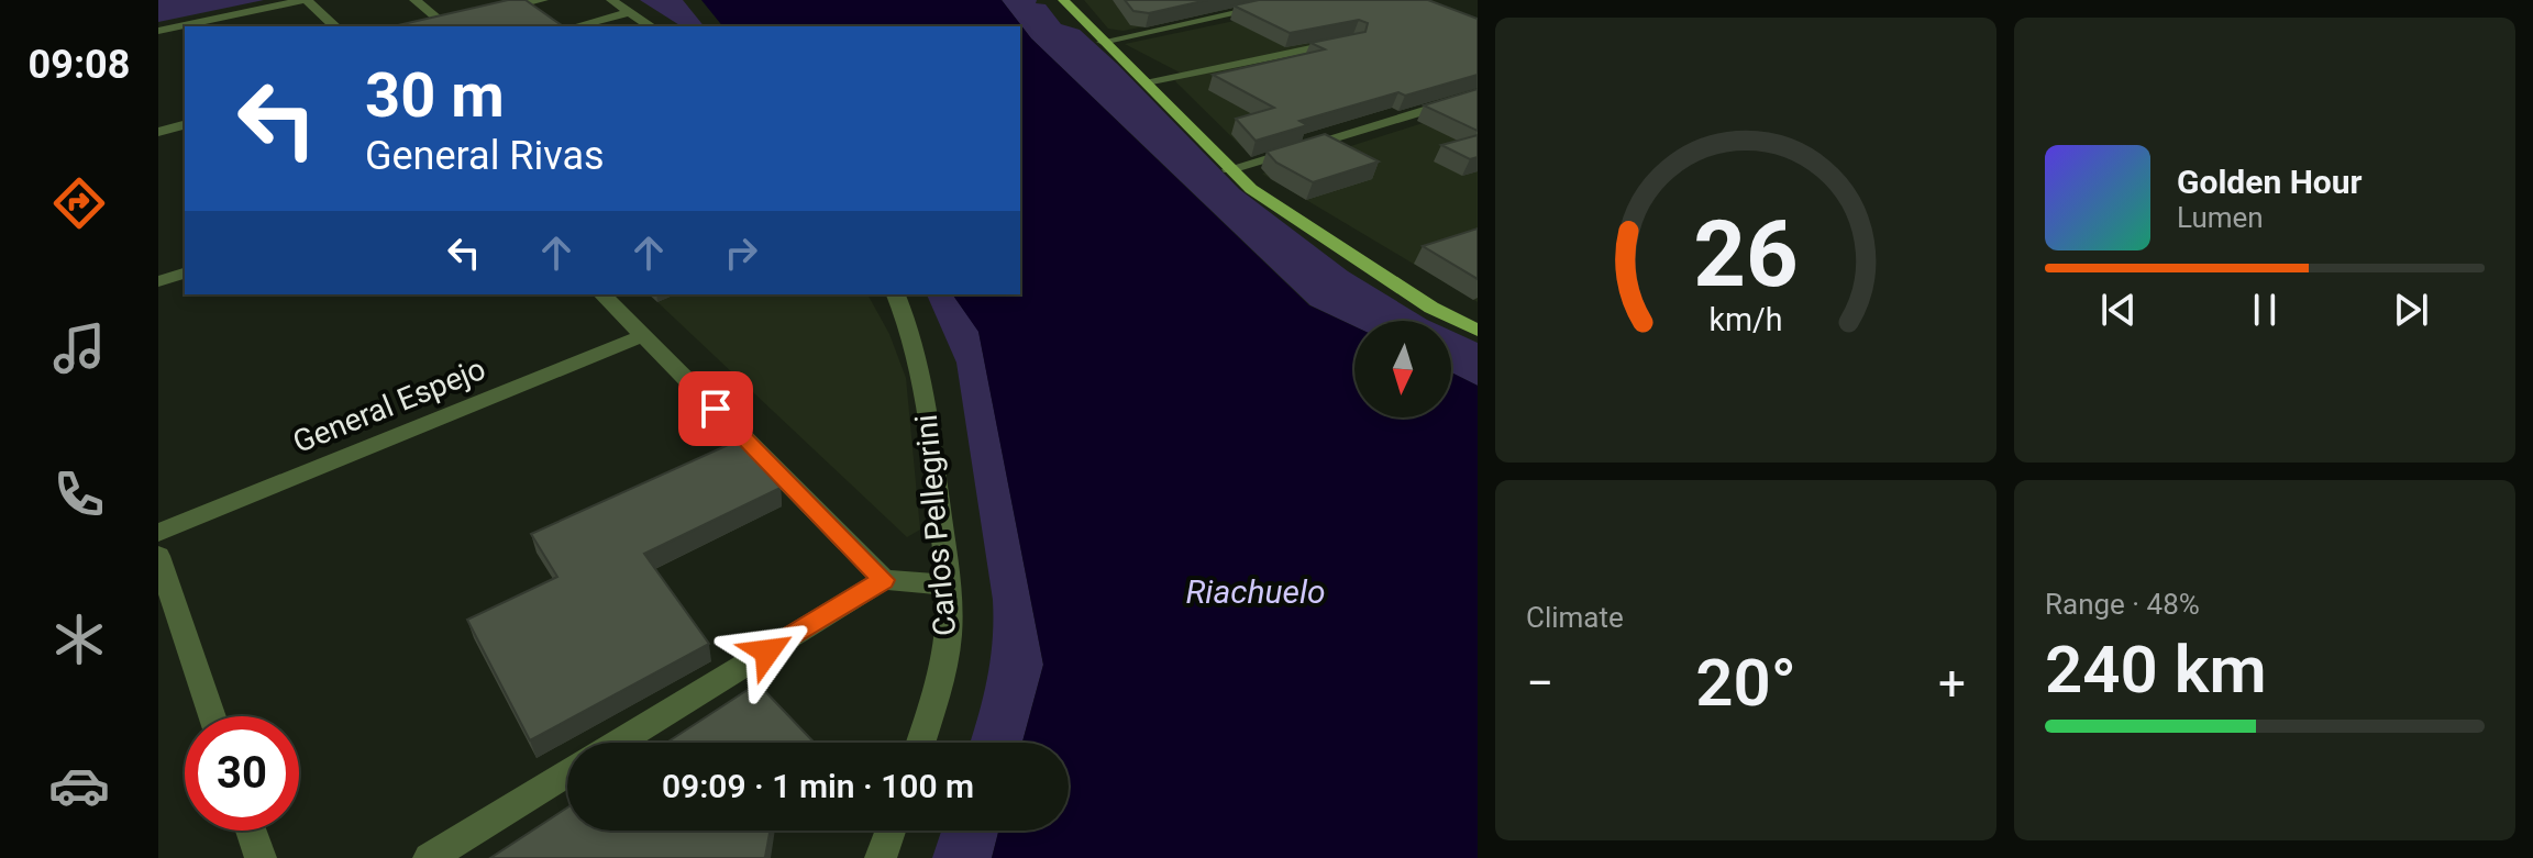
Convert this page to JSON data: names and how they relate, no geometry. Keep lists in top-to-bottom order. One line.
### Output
{"streets":{"street":["General Espejo","Carlos Pellegrini"]},"water":["Riachuelo"],"north":"bottom","page":{"tabs":"09:08","turn":["30 m","General Rivas"],"song":["Golden Hour","Lumen"],"tile":["Climate",["Range · 48%","240 km"]],"heat":["−","20°","+"],"limit":"30","trip":"09:09 · 1 min · 100 m","gauge":["26","km/h"]}}
